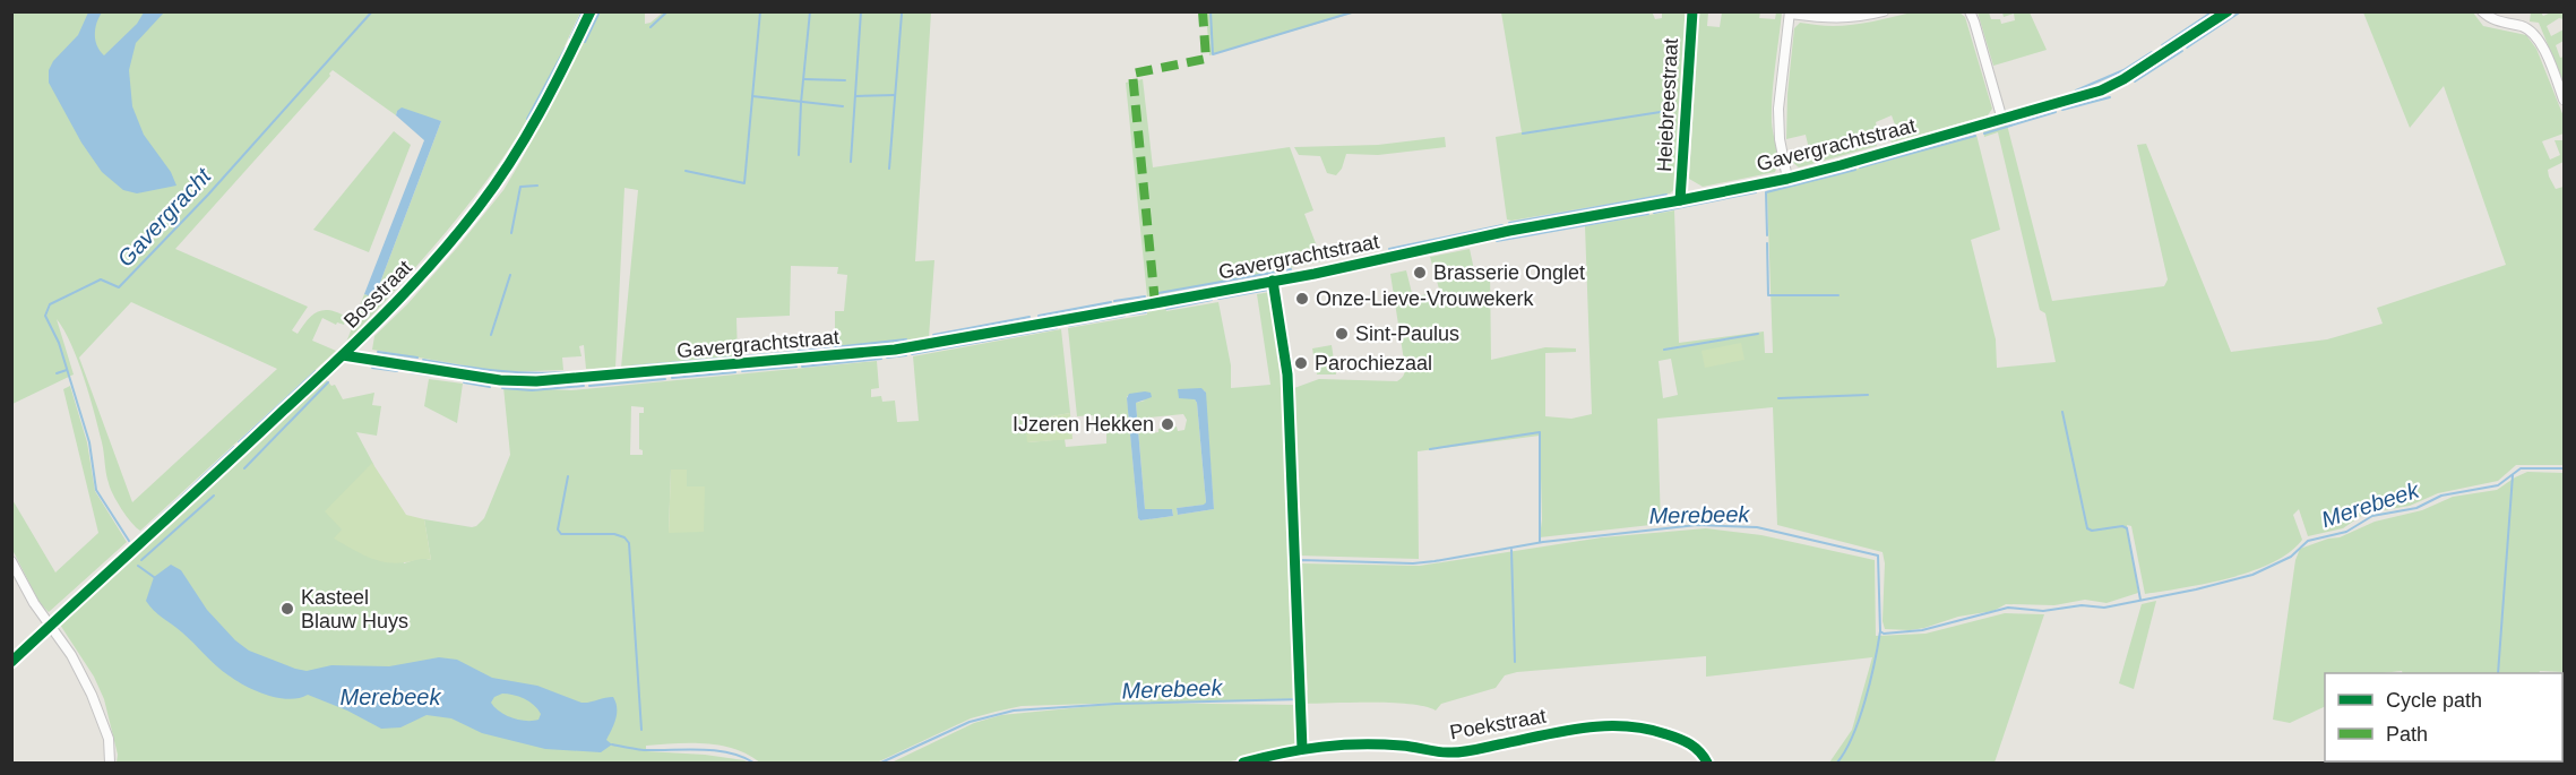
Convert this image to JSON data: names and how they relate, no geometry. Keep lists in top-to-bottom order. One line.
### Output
{"streets":{"street":["Heiebreestraat","Gavergrachtstraat","Bosstraat","Poekstraat"]},"crossings":[["Heiebreestraat","Gavergrachtstraat"],["Gavergrachtstraat","Bosstraat"]],"water":["Gavergracht","Merebeek"],"places":["Brasserie Onglet","Onze-Lieve-Vrouwekerk","Sint-Paulus","Parochiezaal","IJzeren Hekken","Kasteel Blauw Huys"],"legend":["Cycle path","Path"]}
